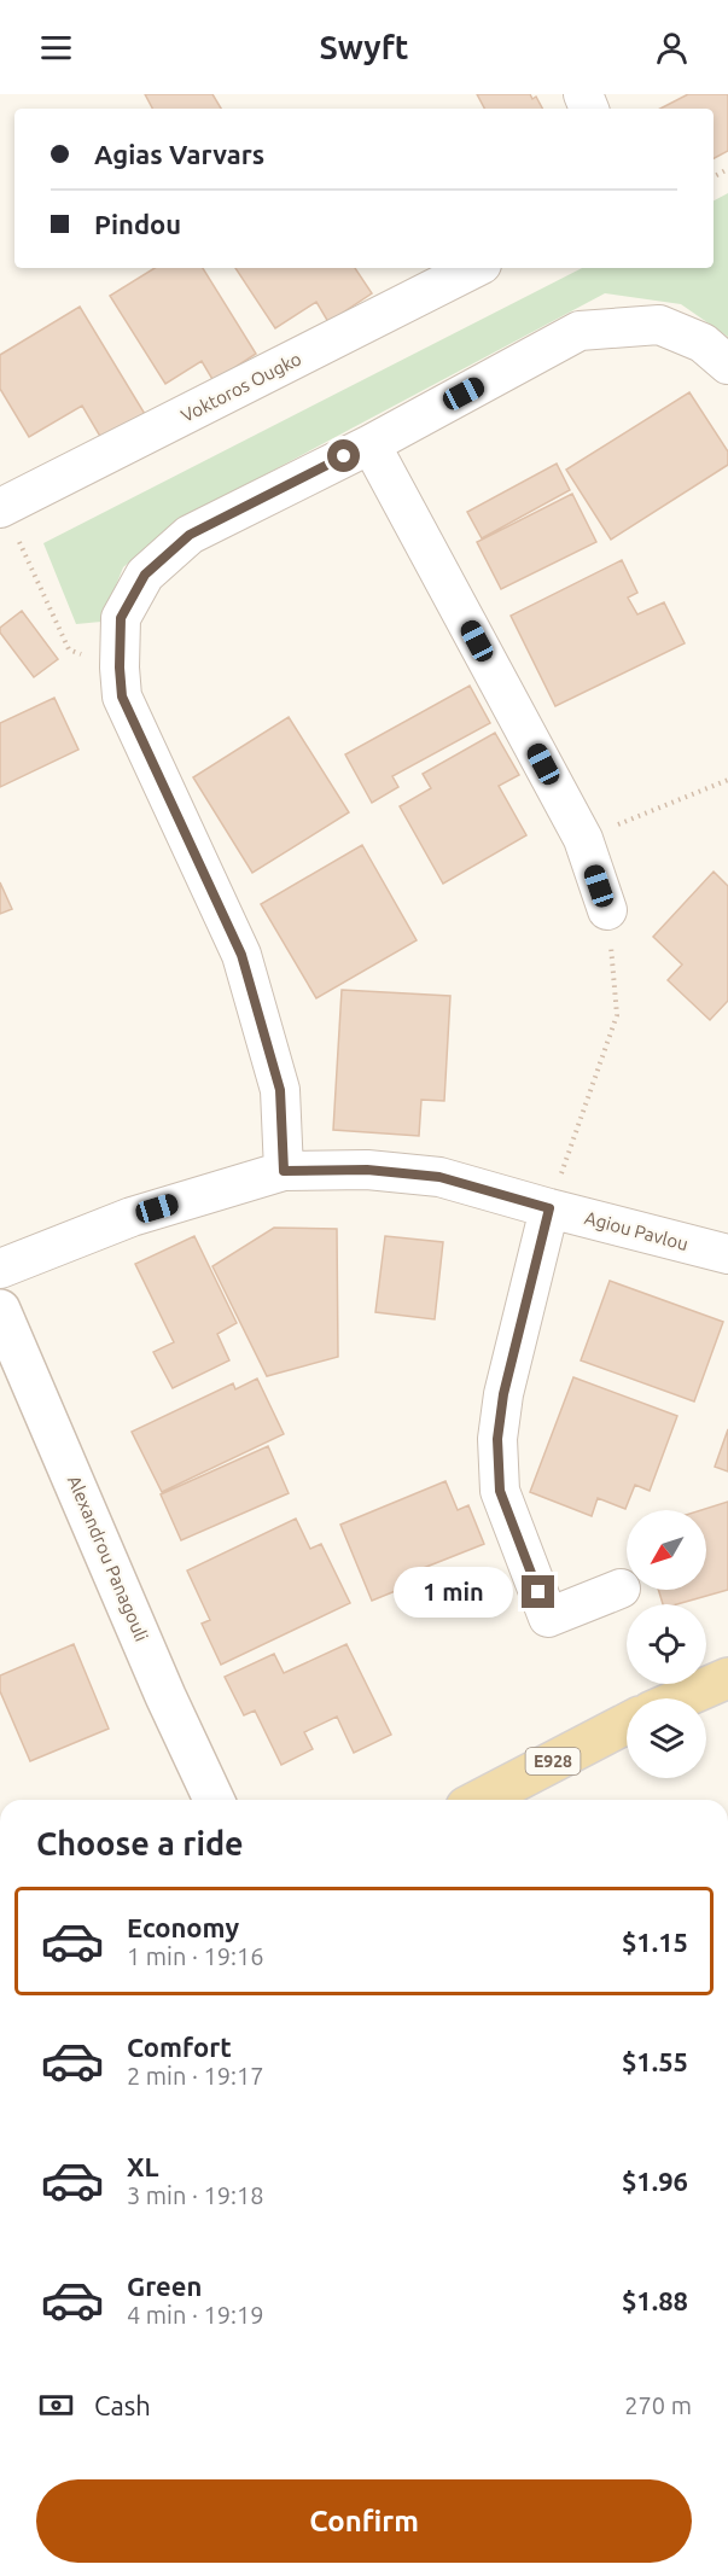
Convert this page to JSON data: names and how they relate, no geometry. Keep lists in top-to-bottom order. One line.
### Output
{"streets":{"main road":["E928"],"street":["Voktoros Ougko","Agiou Pavlou","Alexandrou Panagouli"]},"north":"bottom left","page":{"header":"Swyft","banner":["Agias Varvars","Pindou"],"bubble":"1 min","heading":"Choose a ride","list":[{"name":"Economy","note":"1 min · 19:16","value":"$1.15"},{"name":"Comfort","note":"2 min · 19:17","value":"$1.55"},{"name":"XL","note":"3 min · 19:18","value":"$1.96"},{"name":"Green","note":"4 min · 19:19","value":"$1.88"}],"pay":["Cash","270 m"],"buttons":"Confirm"}}
